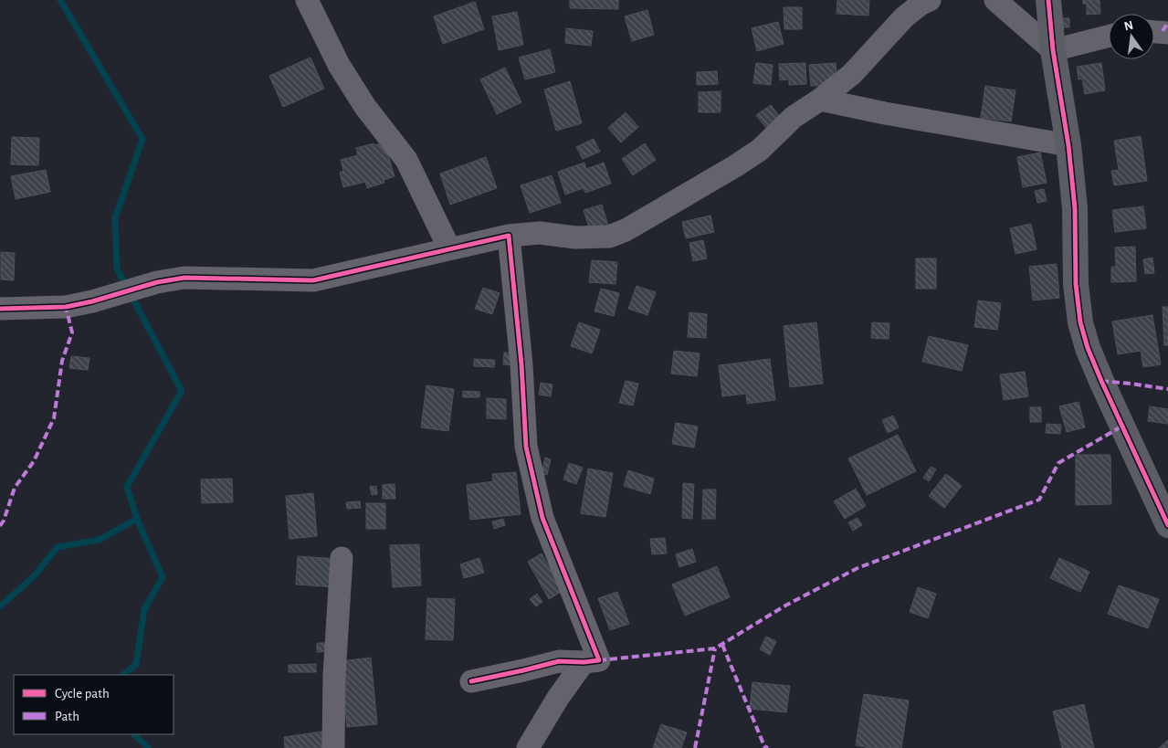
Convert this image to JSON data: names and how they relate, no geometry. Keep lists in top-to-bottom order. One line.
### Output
{"legend":["Cycle path","Path"],"north":"top"}
